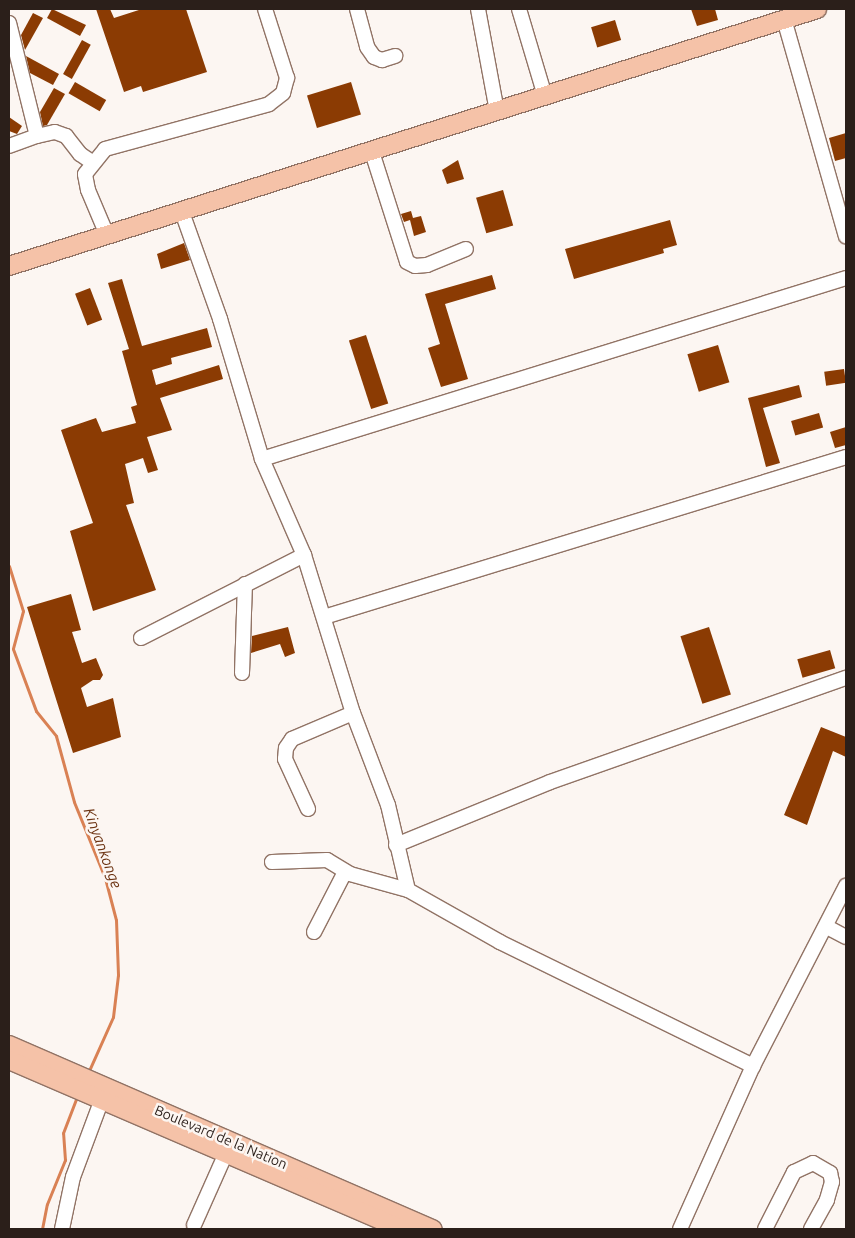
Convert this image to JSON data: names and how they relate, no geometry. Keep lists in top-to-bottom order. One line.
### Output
{"streets":{"main road":["Boulevard de la Nation"]},"water":["Kinyankonge"]}
